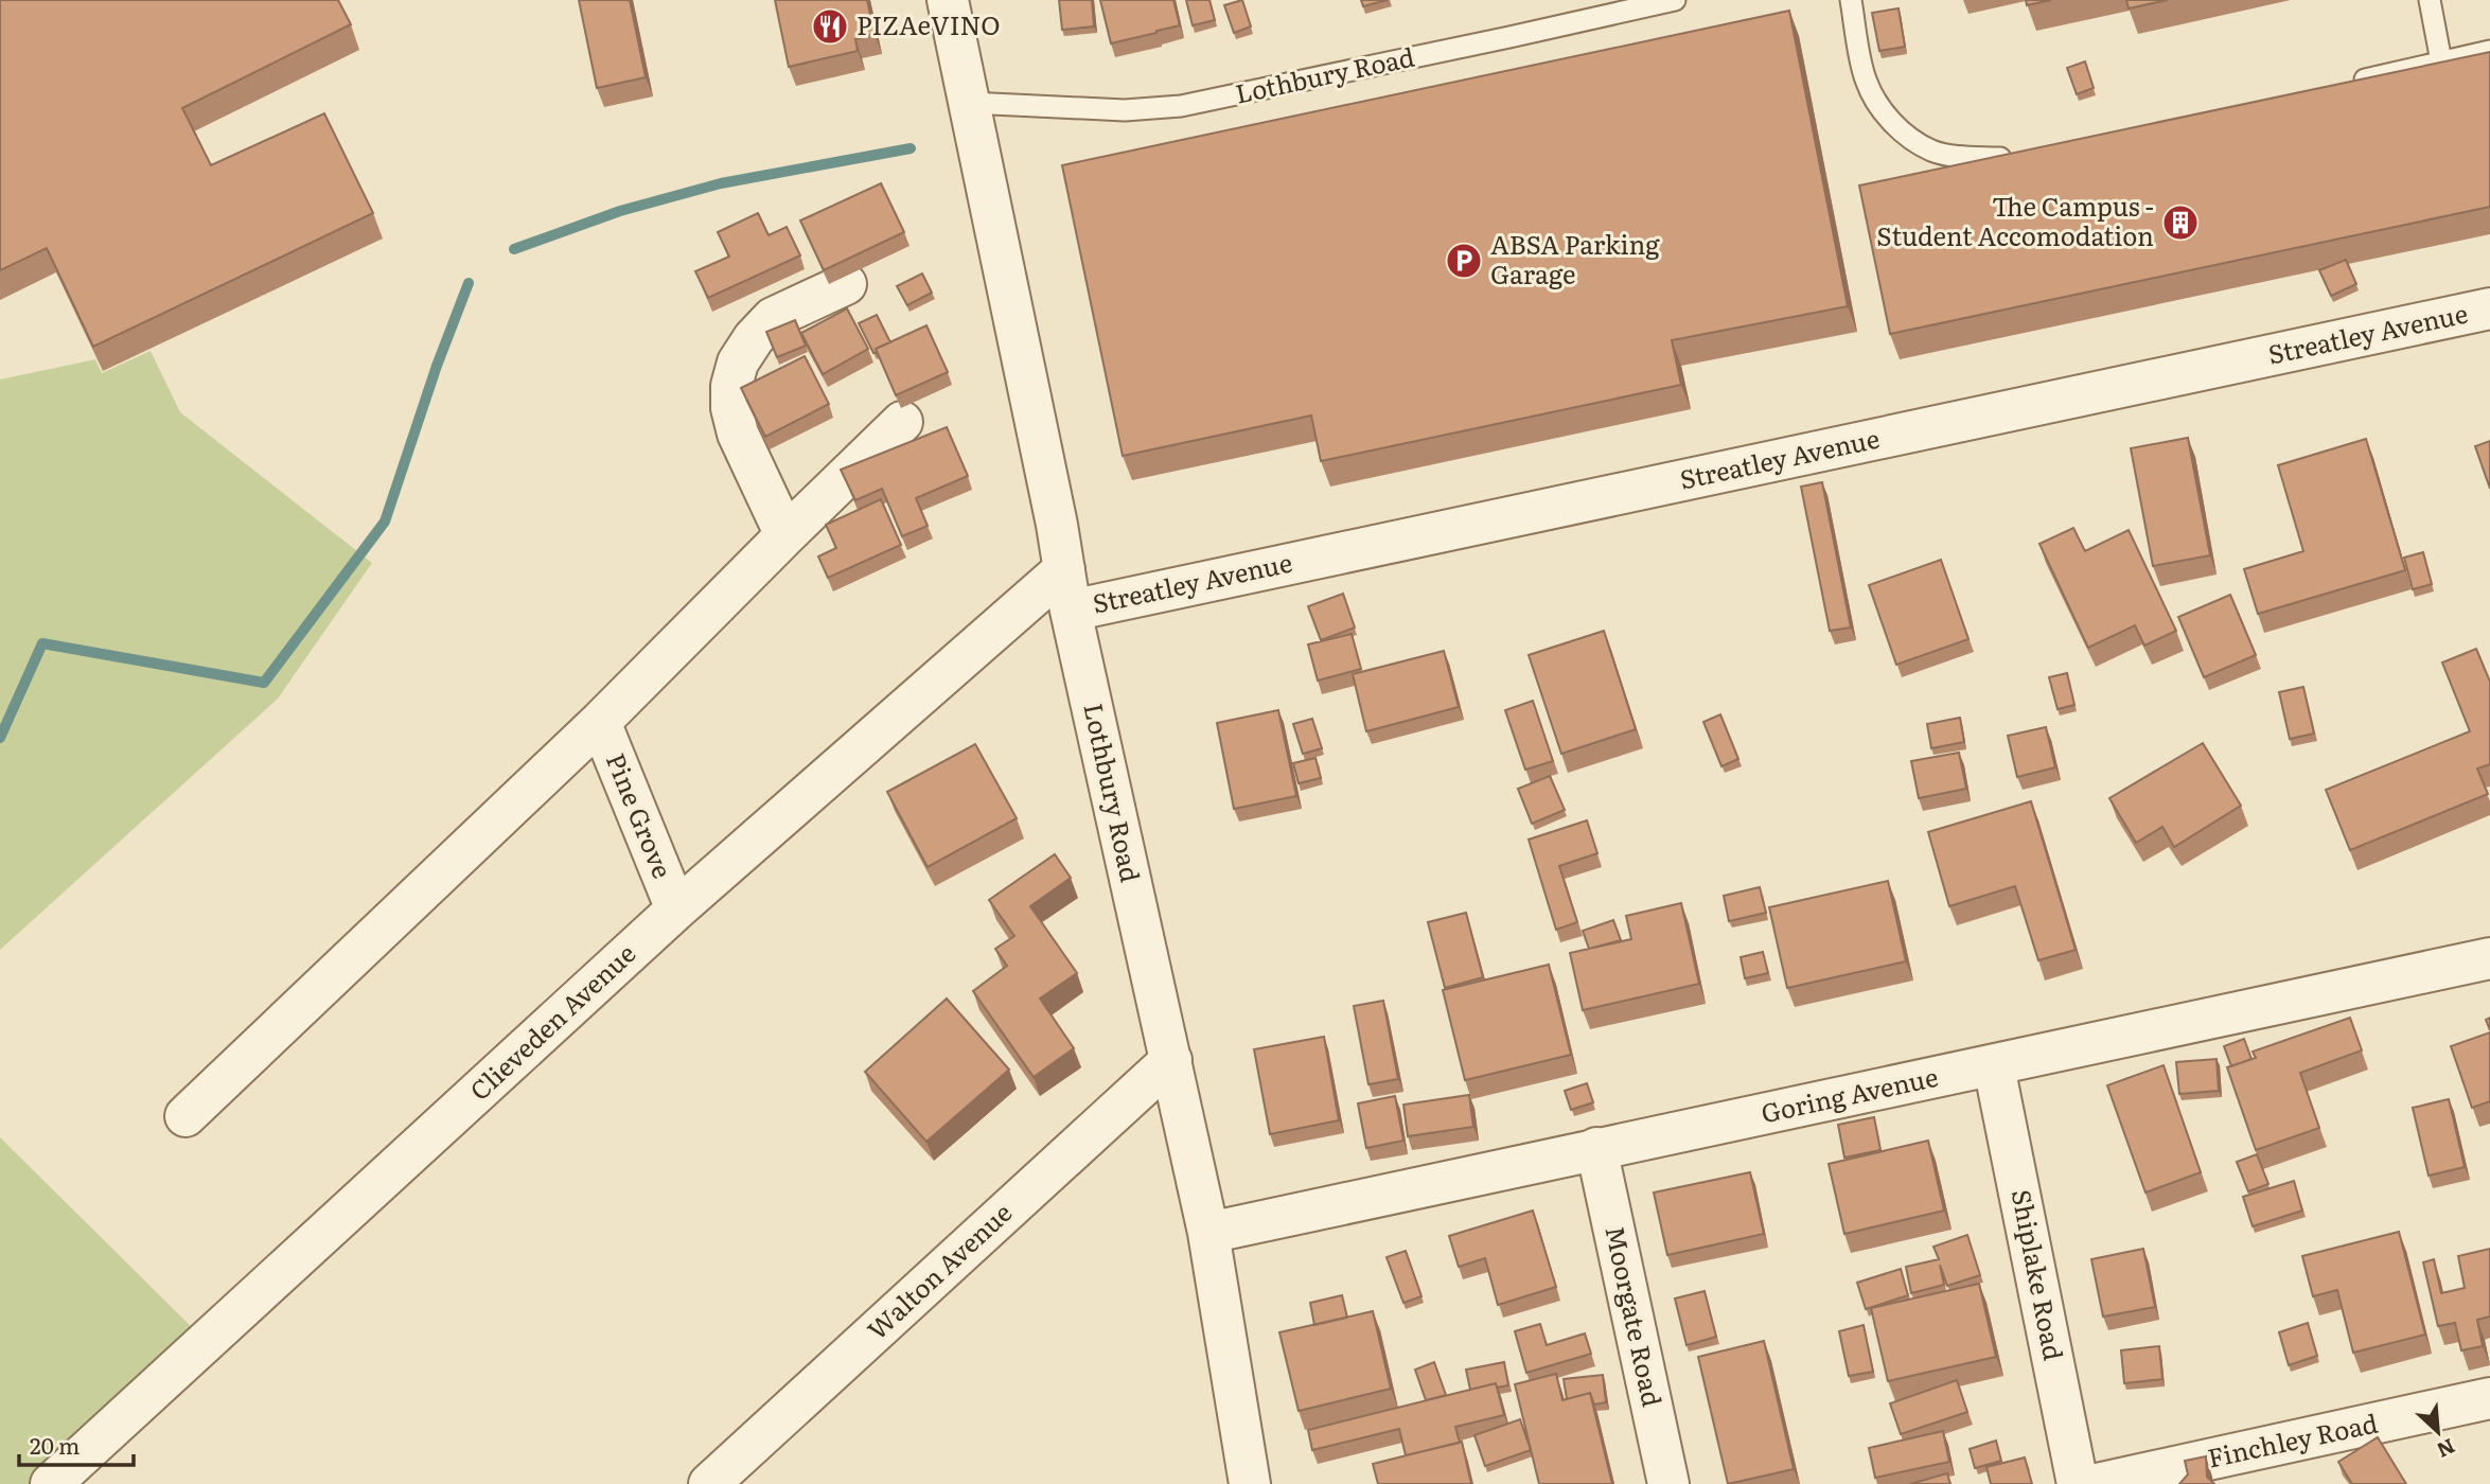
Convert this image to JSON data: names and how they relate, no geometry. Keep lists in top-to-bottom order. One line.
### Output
{"streets":{"street":["Lothbury Road","Streatley Avenue","Pine Grove","Clieveden Avenue","Goring Avenue","Walton Avenue","Shiplake Road","Moorgate Road","Finchley Road"]},"crossings":[["Lothbury Road","Streatley Avenue"],["Lothbury Road","Clieveden Avenue"],["Lothbury Road","Goring Avenue"],["Lothbury Road","Walton Avenue"],["Pine Grove","Clieveden Avenue"],["Goring Avenue","Shiplake Road"],["Goring Avenue","Moorgate Road"]],"places":{"restaurant":["PIZAeVINO"],"building":["The Campus - Student Accomodation"],"parking":["ABSA Parking Garage"]},"scale_bar":"20 m","north":"bottom right"}
